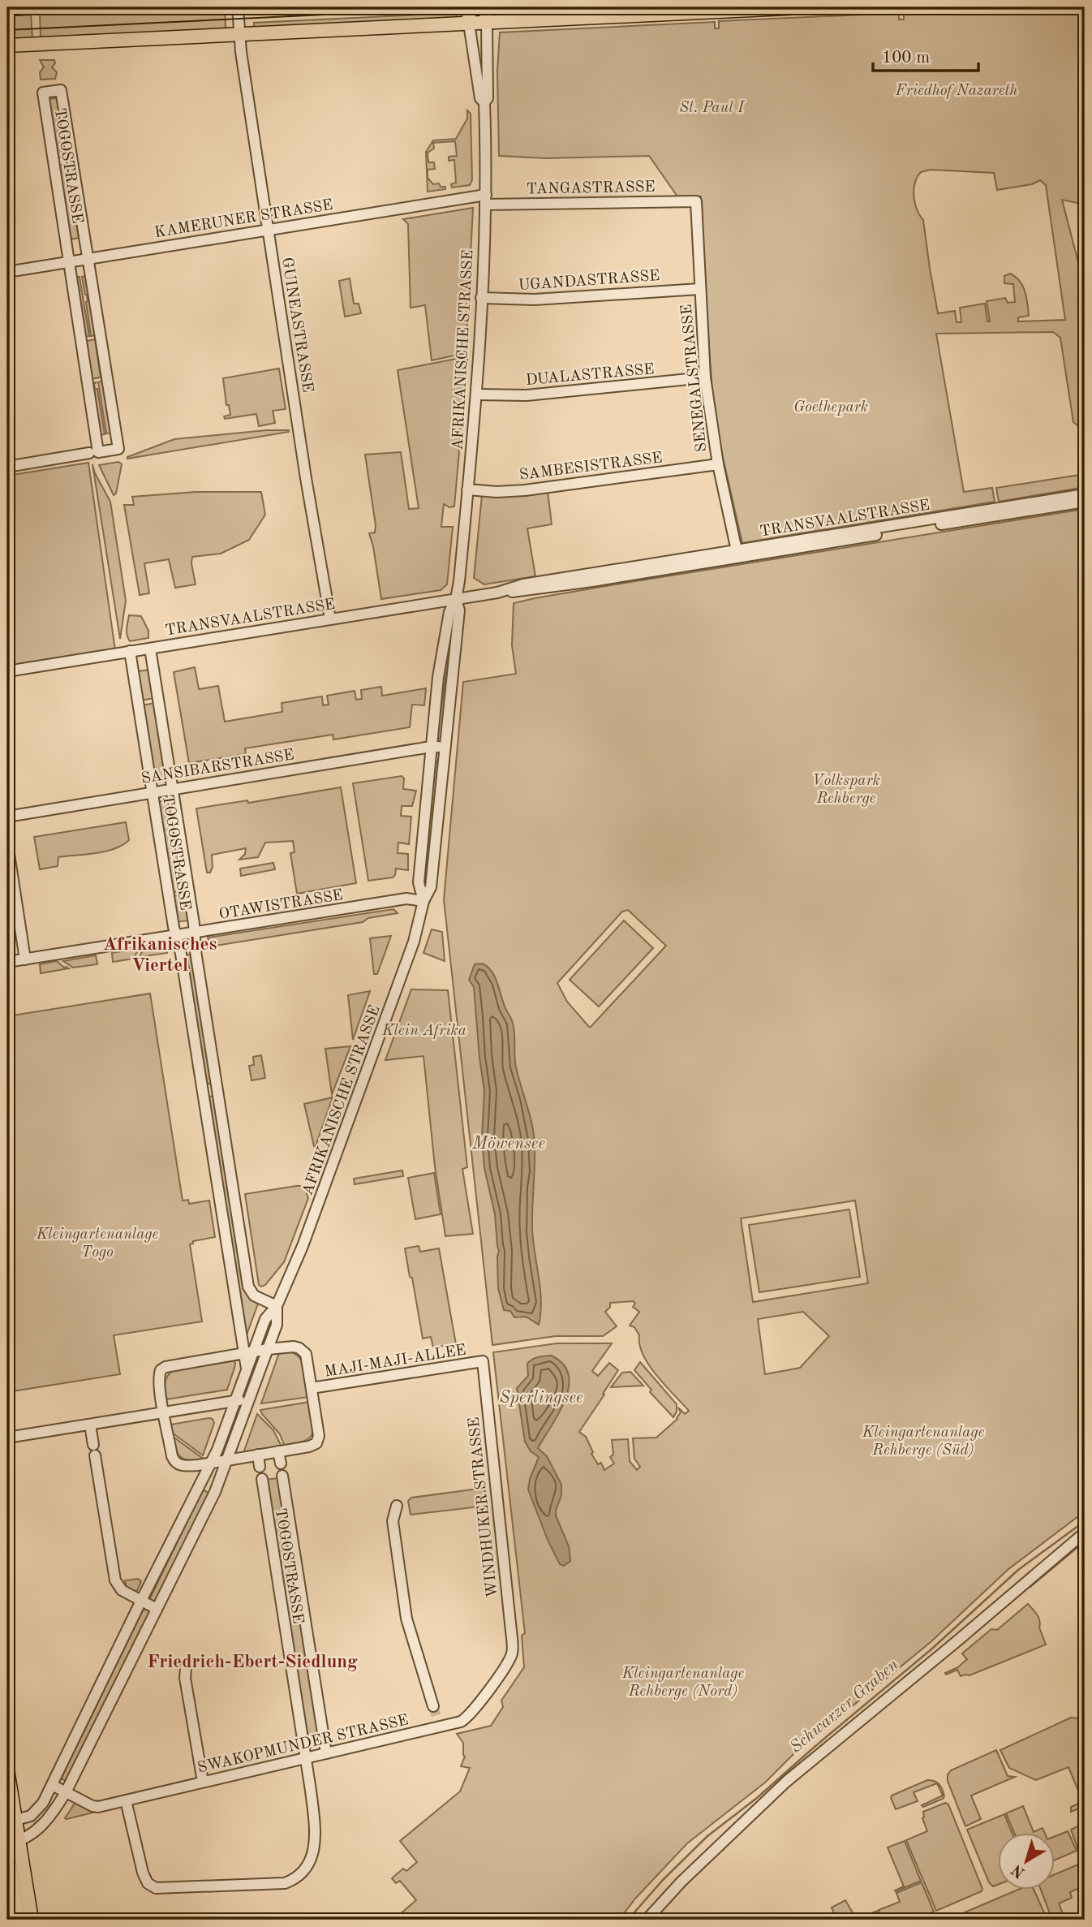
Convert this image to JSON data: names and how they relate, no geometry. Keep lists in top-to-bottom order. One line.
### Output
{"streets":{"street":["TOGOSTRASSE","TANGASTRASSE","KAMERUNER STRASSE","UGANDASTRASSE","GUINEASTRASSE","AFRIKANISCHE STRASSE","DUALASTRASSE","SENEGALSTRASSE","SAMBESISTRASSE","TRANSVAALSTRASSE","SANSIBARSTRASSE","OTAWISTRASSE","MAJI-MAJI-ALLEE","WINDHUKER STRASSE","SWAKOPMUNDER STRASSE"]},"crossings":[["TOGOSTRASSE","KAMERUNER STRASSE"],["TOGOSTRASSE","AFRIKANISCHE STRASSE"],["TOGOSTRASSE","TRANSVAALSTRASSE"],["TOGOSTRASSE","SANSIBARSTRASSE"],["TOGOSTRASSE","OTAWISTRASSE"],["TOGOSTRASSE","SWAKOPMUNDER STRASSE"],["TANGASTRASSE","KAMERUNER STRASSE"],["TANGASTRASSE","AFRIKANISCHE STRASSE"],["TANGASTRASSE","SENEGALSTRASSE"],["KAMERUNER STRASSE","GUINEASTRASSE"],["KAMERUNER STRASSE","AFRIKANISCHE STRASSE"],["UGANDASTRASSE","AFRIKANISCHE STRASSE"],["UGANDASTRASSE","SENEGALSTRASSE"],["GUINEASTRASSE","TRANSVAALSTRASSE"],["AFRIKANISCHE STRASSE","DUALASTRASSE"],["AFRIKANISCHE STRASSE","SAMBESISTRASSE"],["AFRIKANISCHE STRASSE","TRANSVAALSTRASSE"],["AFRIKANISCHE STRASSE","SANSIBARSTRASSE"],["AFRIKANISCHE STRASSE","OTAWISTRASSE"],["AFRIKANISCHE STRASSE","SWAKOPMUNDER STRASSE"],["DUALASTRASSE","SENEGALSTRASSE"],["SENEGALSTRASSE","SAMBESISTRASSE"],["SENEGALSTRASSE","TRANSVAALSTRASSE"],["MAJI-MAJI-ALLEE","WINDHUKER STRASSE"],["WINDHUKER STRASSE","SWAKOPMUNDER STRASSE"]],"districts":["Afrikanisches Viertel","Friedrich-Ebert-Siedlung"],"water":["Möwensee","Sperlingsee","Schwarzer Graben"],"parks":["Friedhof Nazareth","St. Paul I","Goethepark","Volkspark Rehberge","Klein Afrika","Kleingartenanlage Togo","Kleingartenanlage Rehberge (Süd)","Kleingartenanlage Rehberge (Nord)"],"scale_bar":"100 m","north":"bottom left"}
